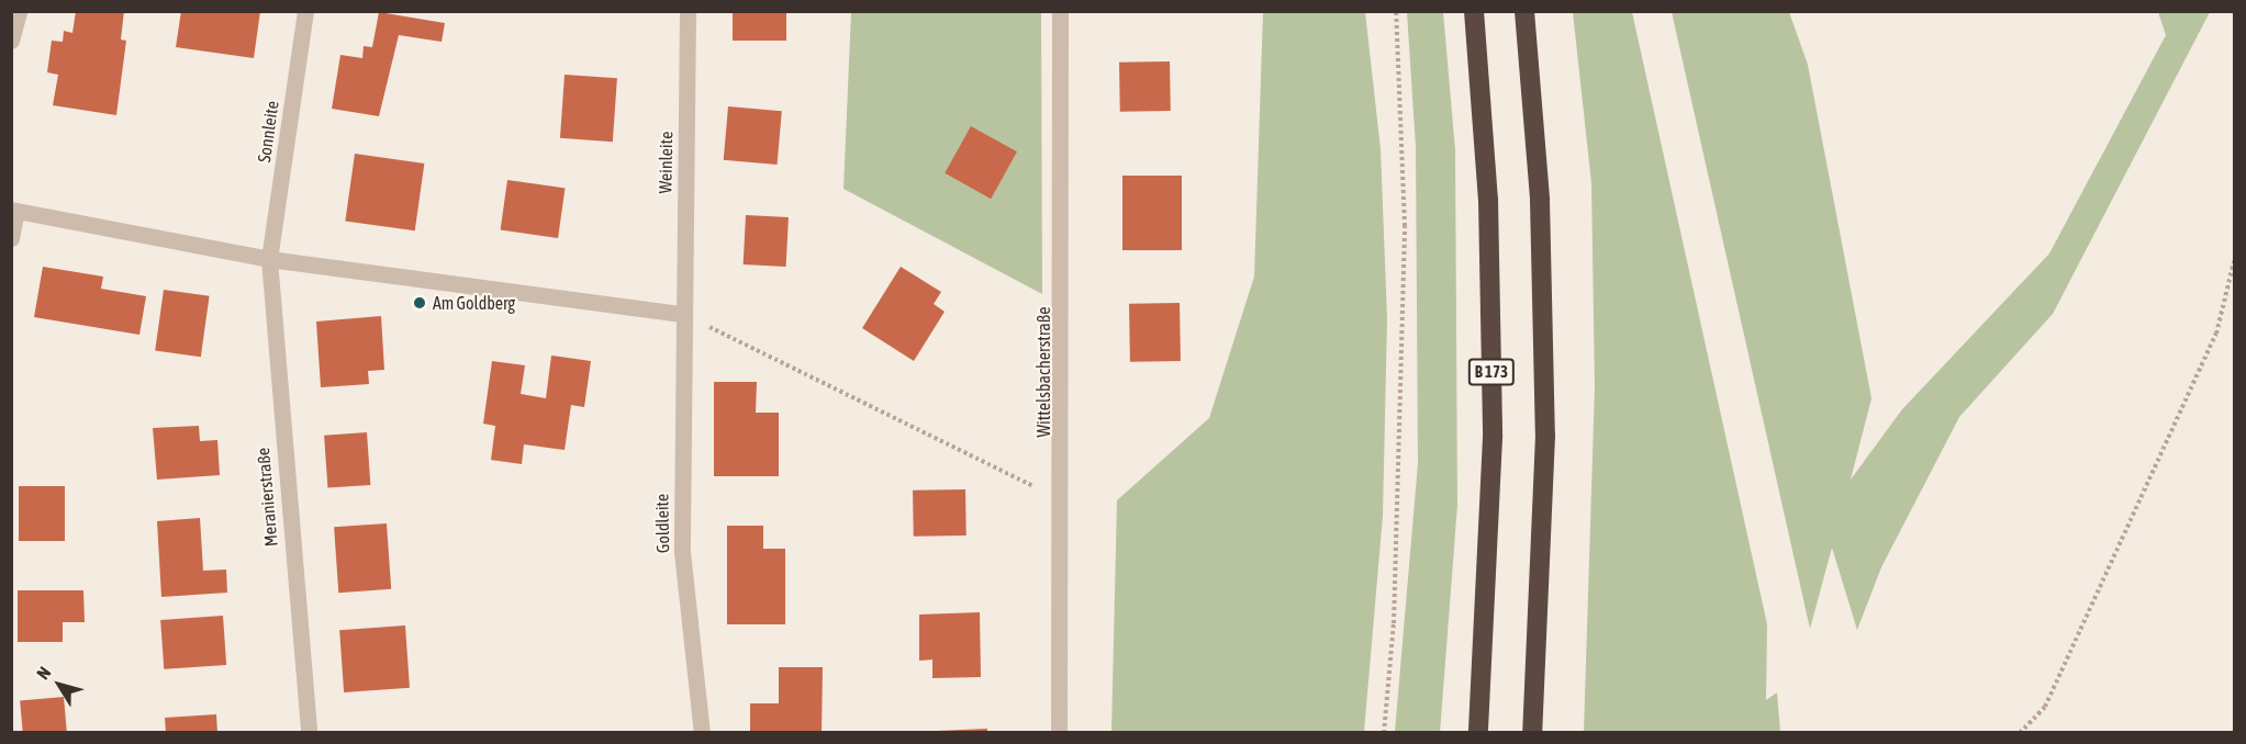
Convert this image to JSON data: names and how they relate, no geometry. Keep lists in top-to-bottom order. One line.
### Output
{"streets":{"highway":["B 173"],"street":["Sonnleite","Weinleite","Wittelsbacherstraße","Meranierstraße","Goldleite"]},"crossings":[["Sonnleite","Meranierstraße"],["Weinleite","Goldleite"]],"places":["Am Goldberg"],"north":"top left"}
